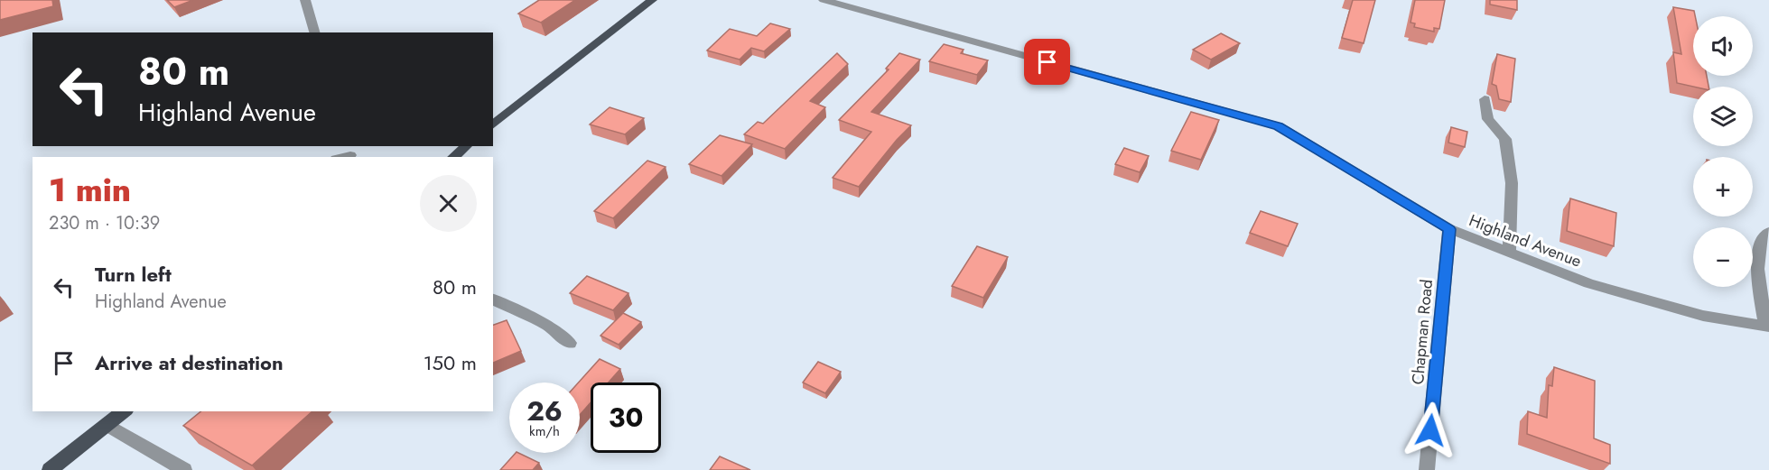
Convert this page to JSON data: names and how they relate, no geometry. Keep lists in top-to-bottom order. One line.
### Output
{"streets":{"street":["Highland Avenue","Chapman Road"]},"crossings":[["Highland Avenue","Chapman Road"]],"page":{"map_buttons":["+","−"],"turn":["80 m","Highland Avenue"],"heading":["1 min","230 m · 10:39"],"list":[{"name":"Turn left","note":"Highland Avenue","value":"80 m"},{"name":"Arrive at destination","value":"150 m"}],"speed":"26 km/h","limit":"30"}}
